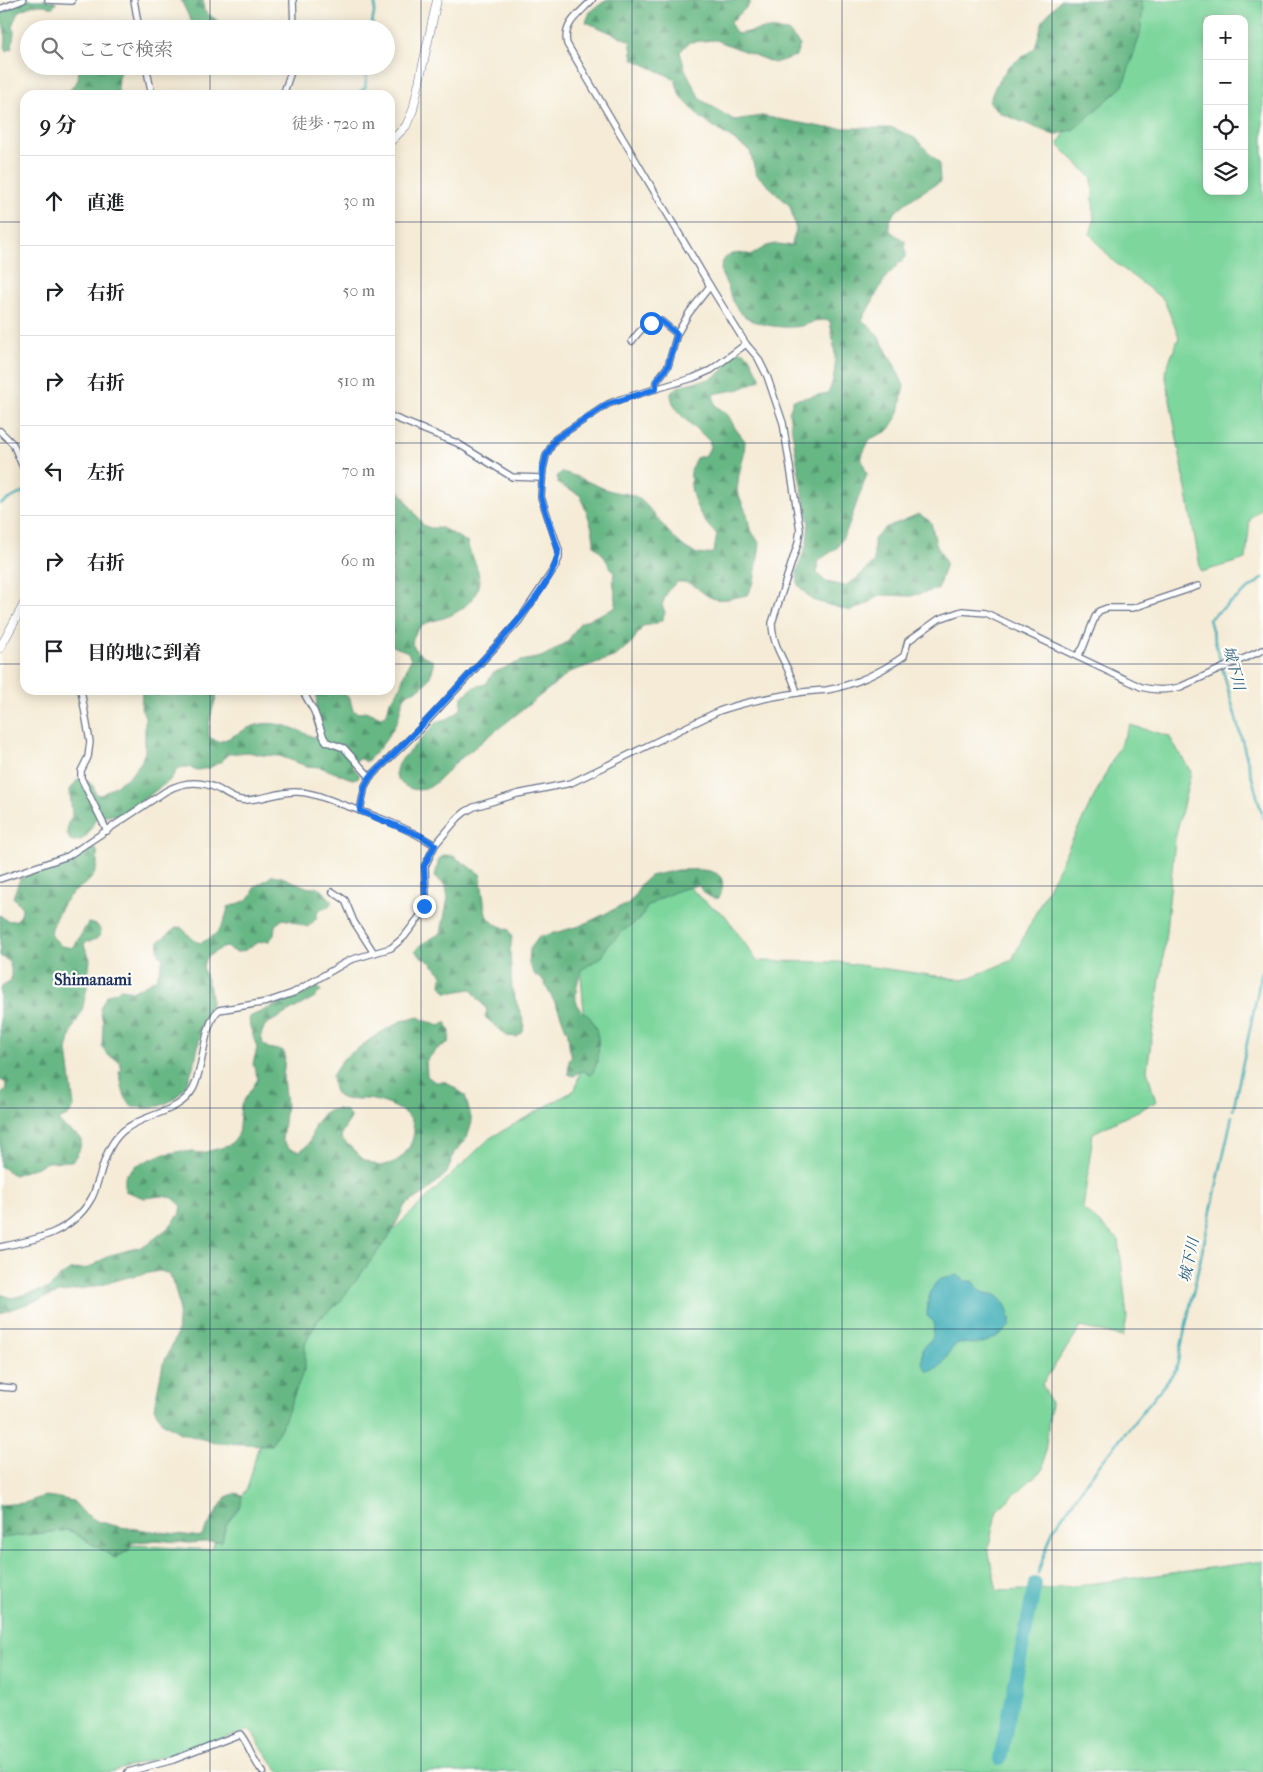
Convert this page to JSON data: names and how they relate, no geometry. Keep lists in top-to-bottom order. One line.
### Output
{"districts":["Shimanami"],"water":["城下川"],"page":{"map_buttons":["+","−"],"search":"ここで検索","heading":["9 分","徒歩 · 720 m"],"list":[["直進","30 m"],["右折","50 m"],["右折","510 m"],["左折","70 m"],["右折","60 m"],"目的地に到着"]}}
